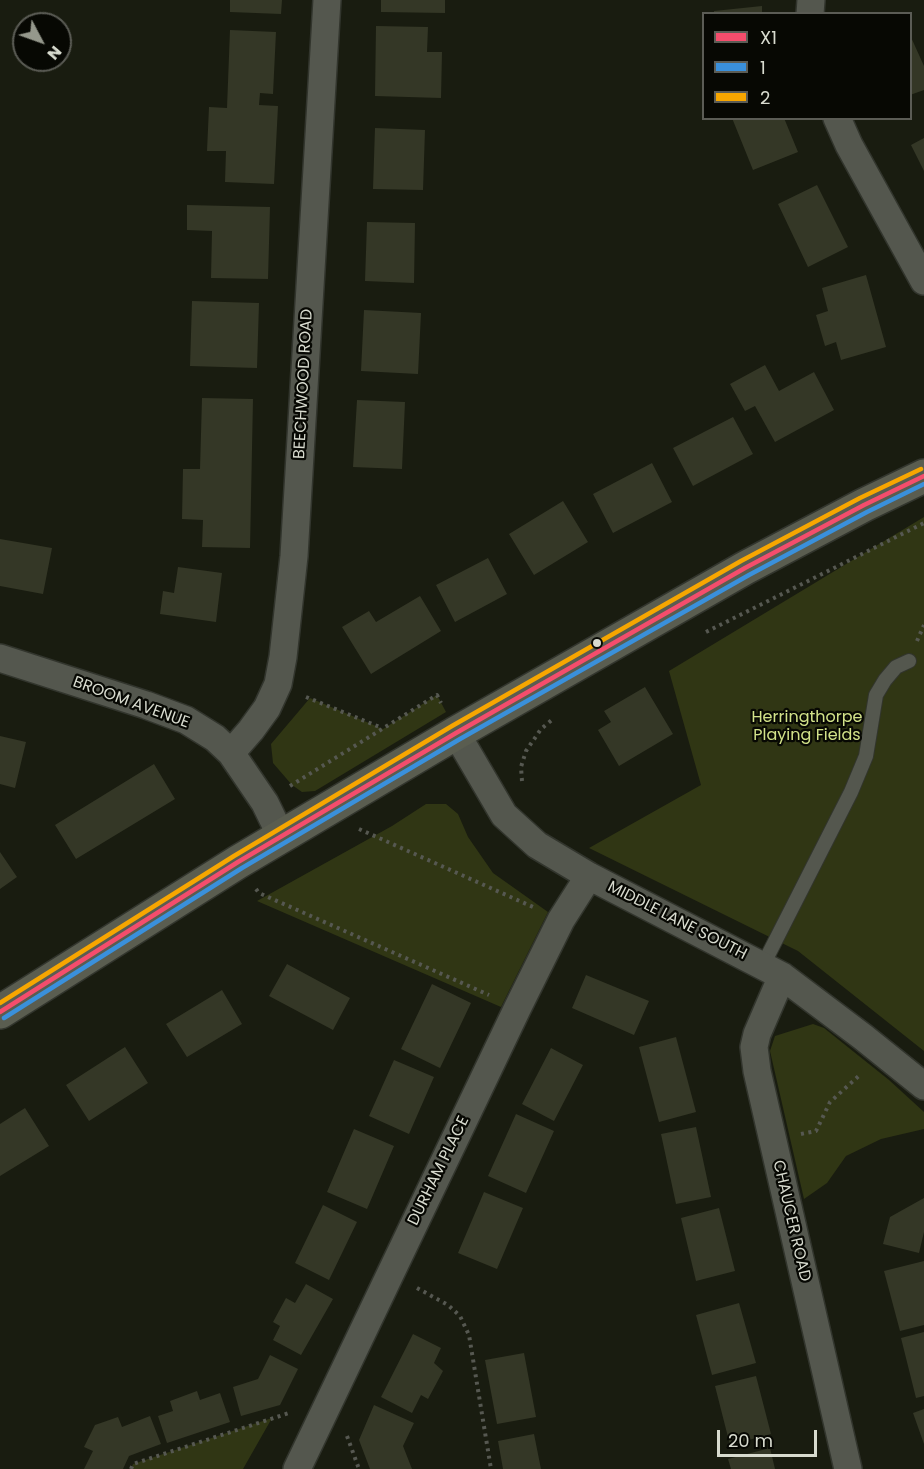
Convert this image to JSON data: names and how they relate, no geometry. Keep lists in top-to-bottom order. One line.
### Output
{"streets":{"street":["BEECHWOOD ROAD","BROOM AVENUE","MIDDLE LANE SOUTH","DURHAM PLACE","CHAUCER ROAD"]},"crossings":[["BEECHWOOD ROAD","BROOM AVENUE"],["MIDDLE LANE SOUTH","DURHAM PLACE"],["MIDDLE LANE SOUTH","CHAUCER ROAD"]],"parks":["Herringthorpe Playing Fields"],"lines":["transit line 2","transit line X1","transit line 1"],"legend":["X1","1","2"],"scale_bar":"20 m","north":"bottom right"}
